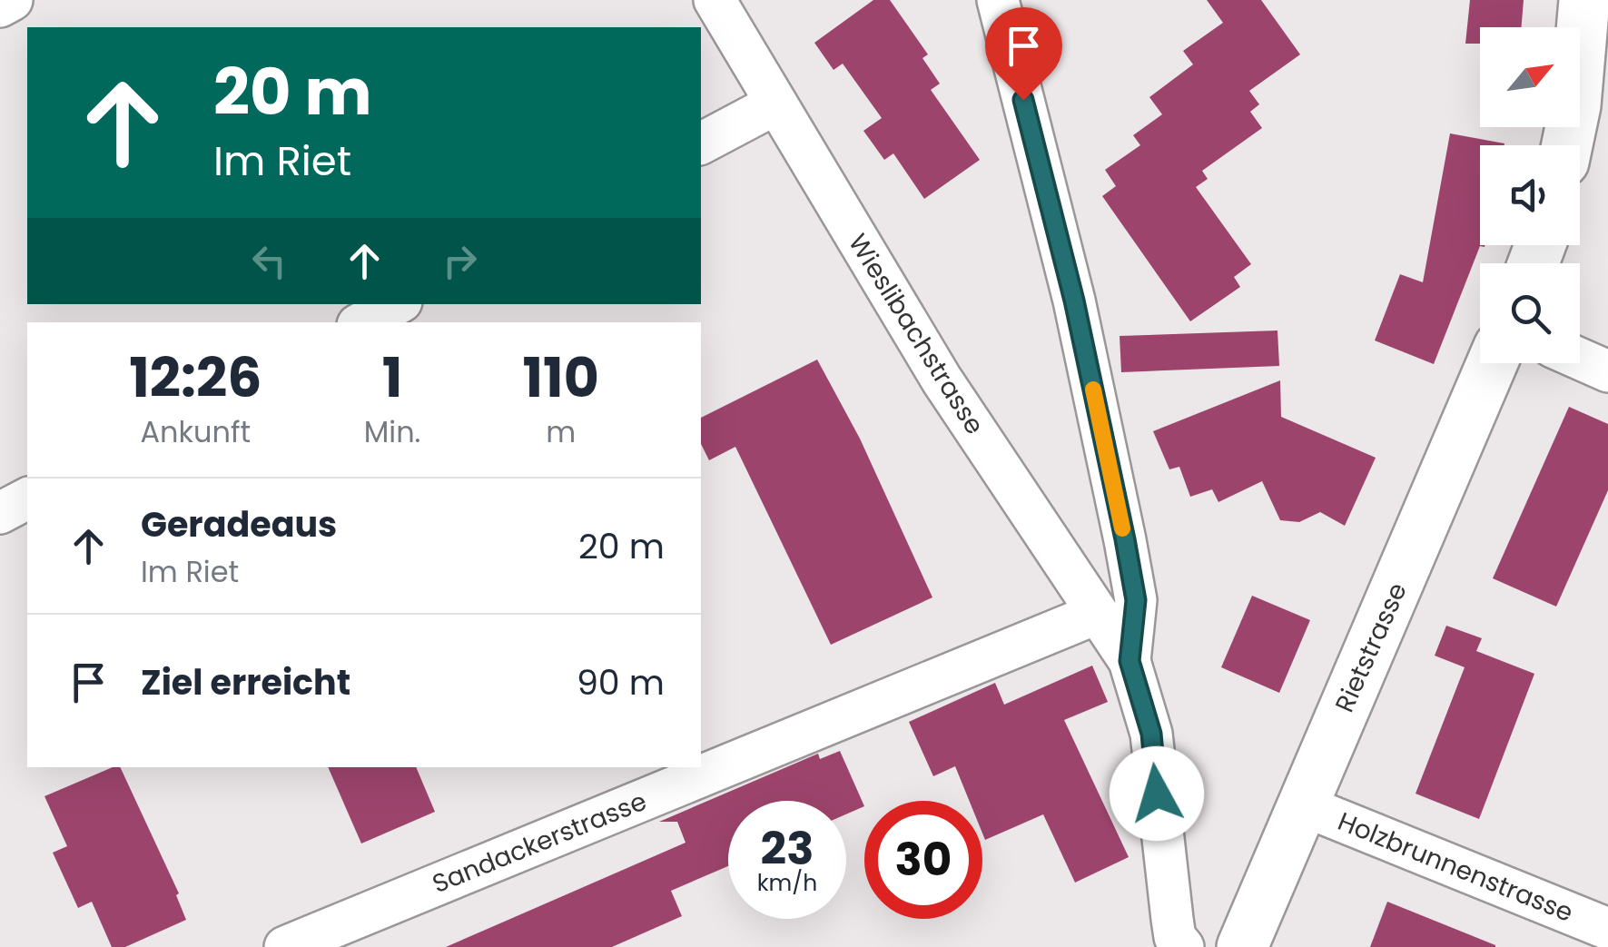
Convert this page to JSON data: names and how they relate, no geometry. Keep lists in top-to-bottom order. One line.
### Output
{"streets":{"street":["Wieslibachstrasse","Rietstrasse","Sandackerstrasse","Holzbrunnenstrasse"]},"crossings":[["Wieslibachstrasse","Sandackerstrasse"],["Rietstrasse","Holzbrunnenstrasse"]],"north":"top right","page":{"turn":["20 m","Im Riet"],"eta":["12:26","Ankunft","1","Min.","110","m"],"list":[{"name":"Geradeaus","note":"Im Riet","value":"20 m"},{"name":"Ziel erreicht","value":"90 m"}],"speed":"23 km/h","limit":"30"}}
